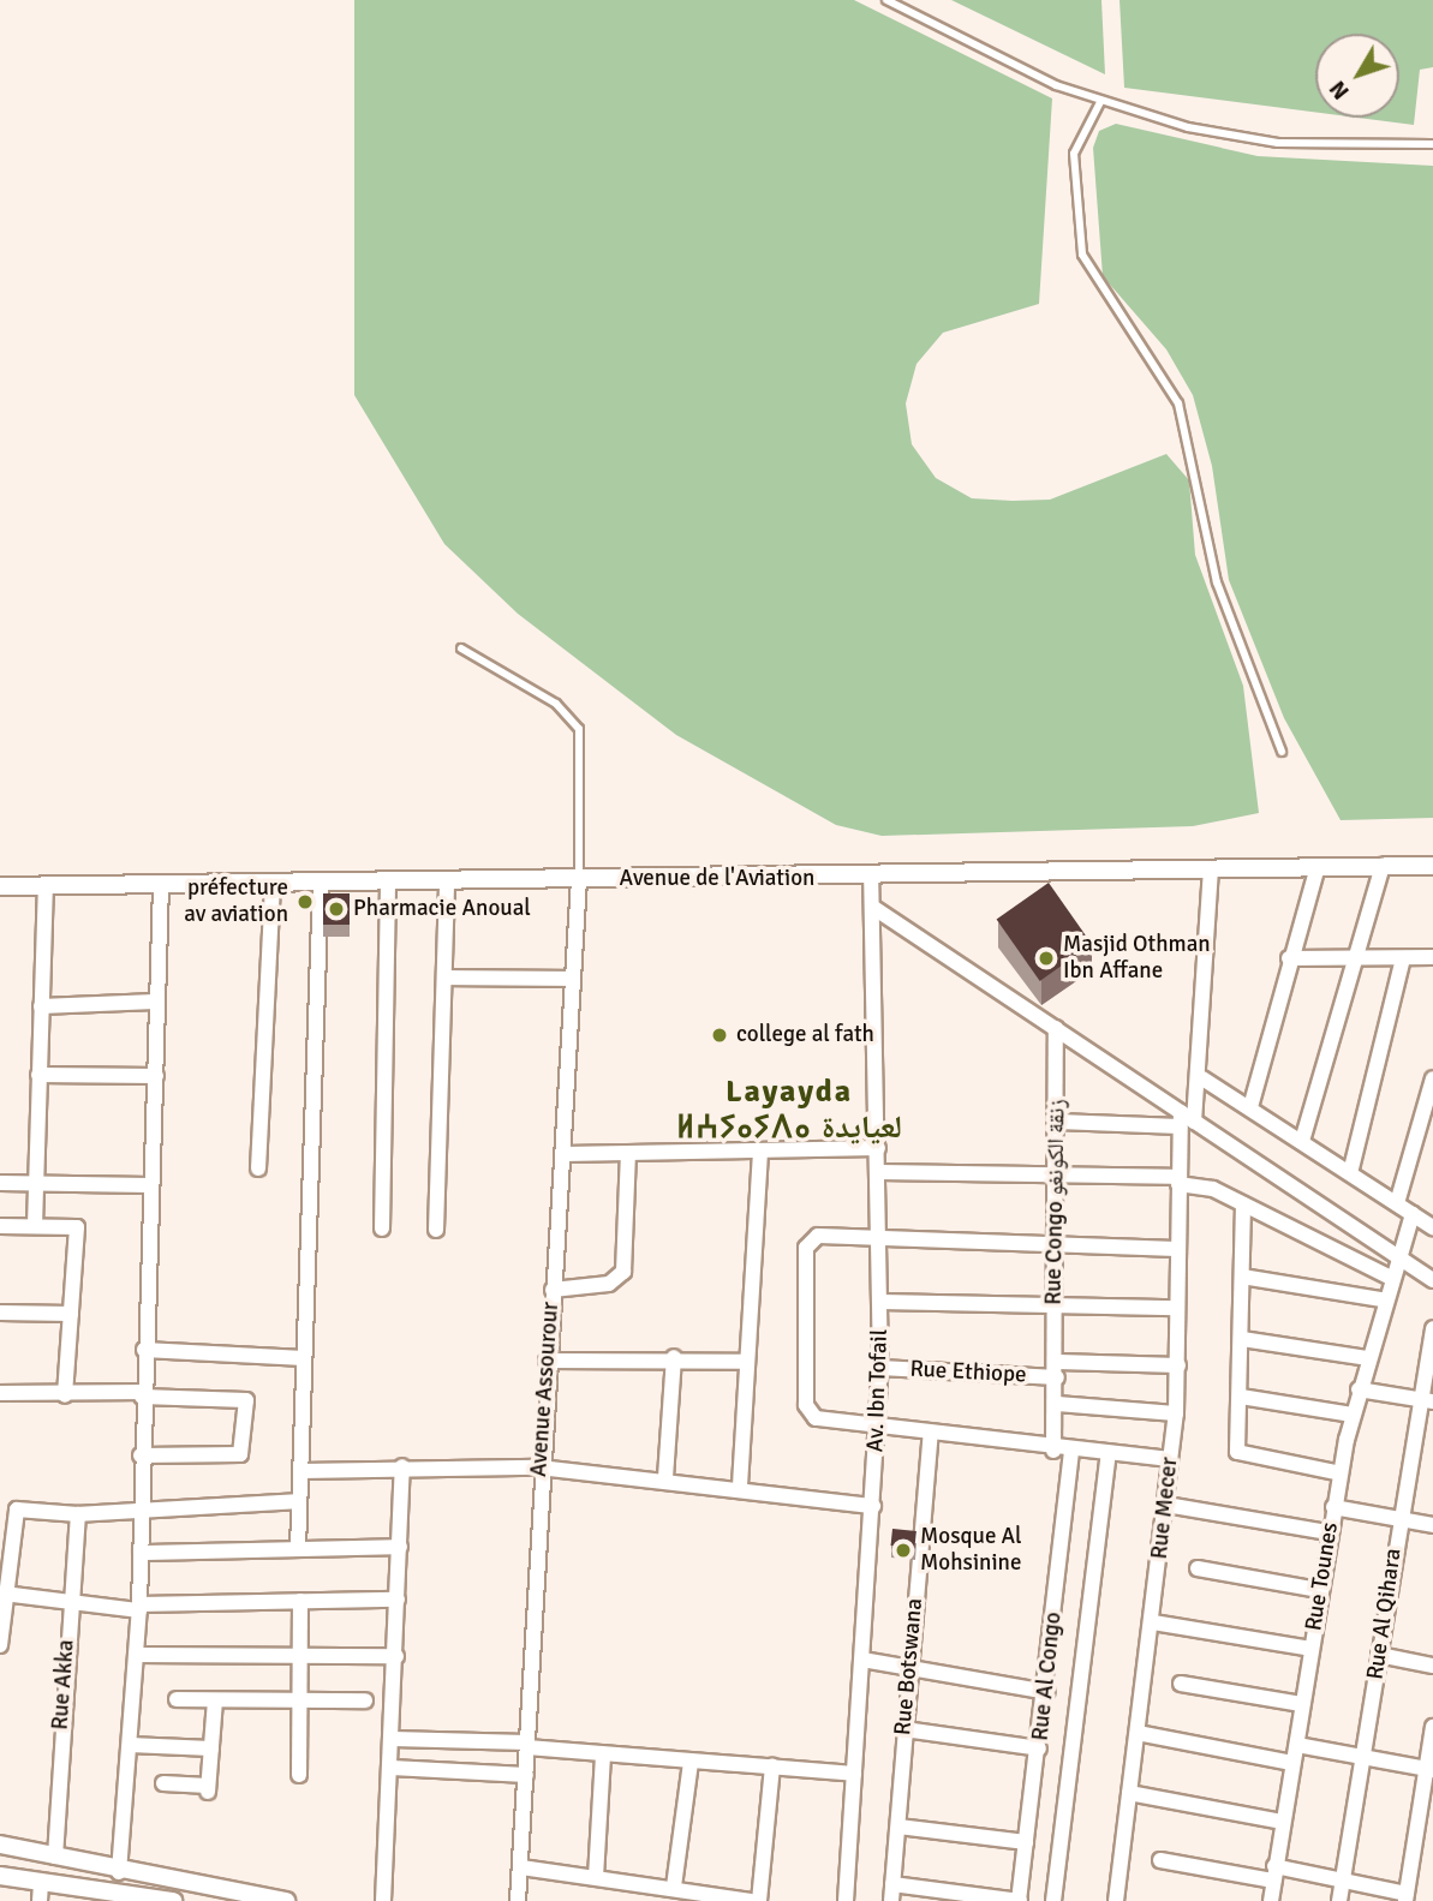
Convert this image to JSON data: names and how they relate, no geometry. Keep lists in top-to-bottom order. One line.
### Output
{"streets":{"street":["Avenue de l'Aviation","Rue Congo زنقة الكونغو","Rue Ethiope","Avenue Assourour","Av. Ibn Tofail","Rue Mecer","Rue Tounes","Rue Al Qihara","Rue Botswana","Rue Al Congo","Rue Akka"]},"crossings":[["Avenue de l'Aviation","Avenue Assourour"],["Avenue de l'Aviation","Av. Ibn Tofail"],["Avenue de l'Aviation","Rue Mecer"],["Rue Congo زنقة الكونغو","Rue Ethiope"],["Rue Ethiope","Av. Ibn Tofail"],["Rue Ethiope","Rue Mecer"]],"districts":["Layayda ⵍⵄⵢⴰⵢⴷⴰ لعيايدة"],"places":["préfecture av aviation","Pharmacie Anoual","Masjid Othman Ibn Affane","college al fath","Mosque Al Mohsinine"],"north":"bottom left"}
